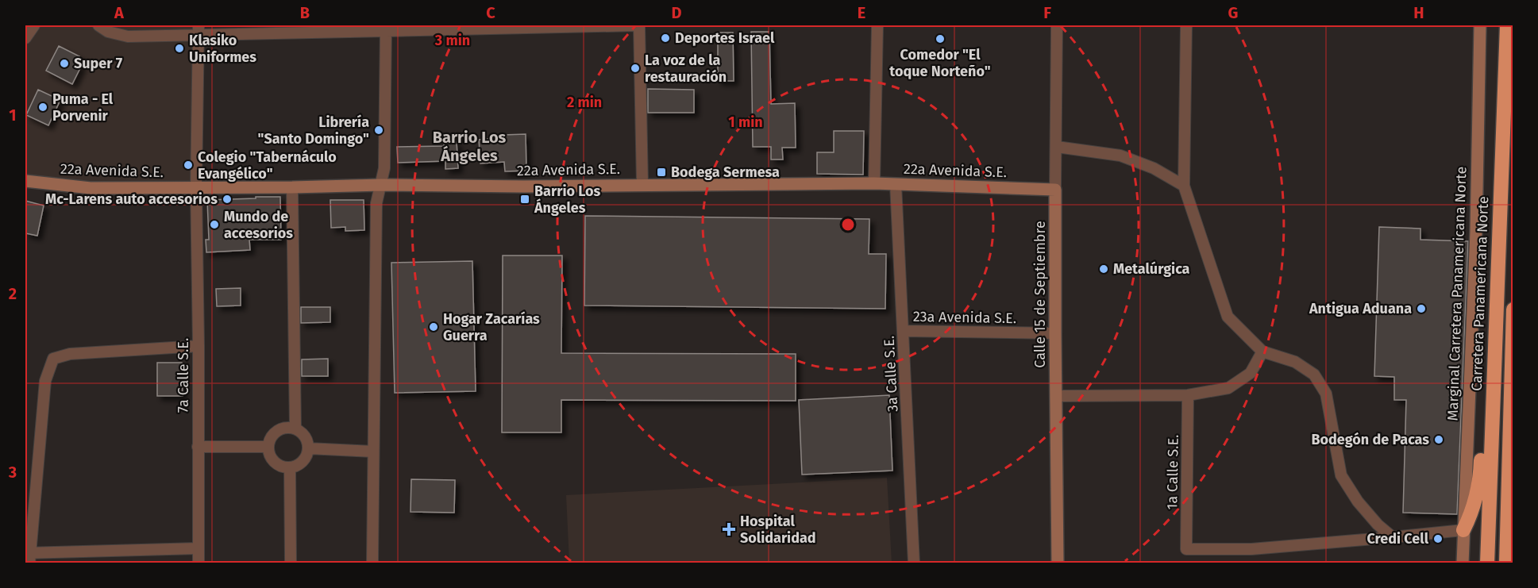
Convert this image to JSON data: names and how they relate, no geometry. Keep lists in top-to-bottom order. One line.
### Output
{"streets":{"highway":["Carretera Panamericana Norte"],"street":["22a Avenida S.E.","Marginal Carretera Panamericana Norte","Calle 15 de Septiembre","23a Avenida S.E.","3a Calle S.E.","7a Calle S.E.","1a Calle S.E."]},"crossings":[["22a Avenida S.E.","Calle 15 de Septiembre"],["22a Avenida S.E.","3a Calle S.E."],["22a Avenida S.E.","7a Calle S.E."],["Calle 15 de Septiembre","23a Avenida S.E."],["23a Avenida S.E.","3a Calle S.E."]],"districts":["Barrio Los Ángeles"],"places":{"other":["Deportes Israel","Comedor \"El toque Norteño\"","Klasiko Uniformes","Super 7","La voz de la restauración","Puma - El Porvenir","Librería \"Santo Domingo\"","Colegio \"Tabernáculo Evangélico\"","Mc-Larens auto accesorios","Mundo de accesorios","Metalúrgica","Antigua Aduana","Hogar Zacarías Guerra","Bodegón de Pacas","Credi Cell"],"transit":["Bodega Sermesa","Barrio Los Ángeles"],"health":["Hospital Solidaridad"]},"grid":{"columns":["A","B","C","D","E","F","G","H"],"rows":["1","2","3"]},"rings":["3 min","2 min","1 min"]}
